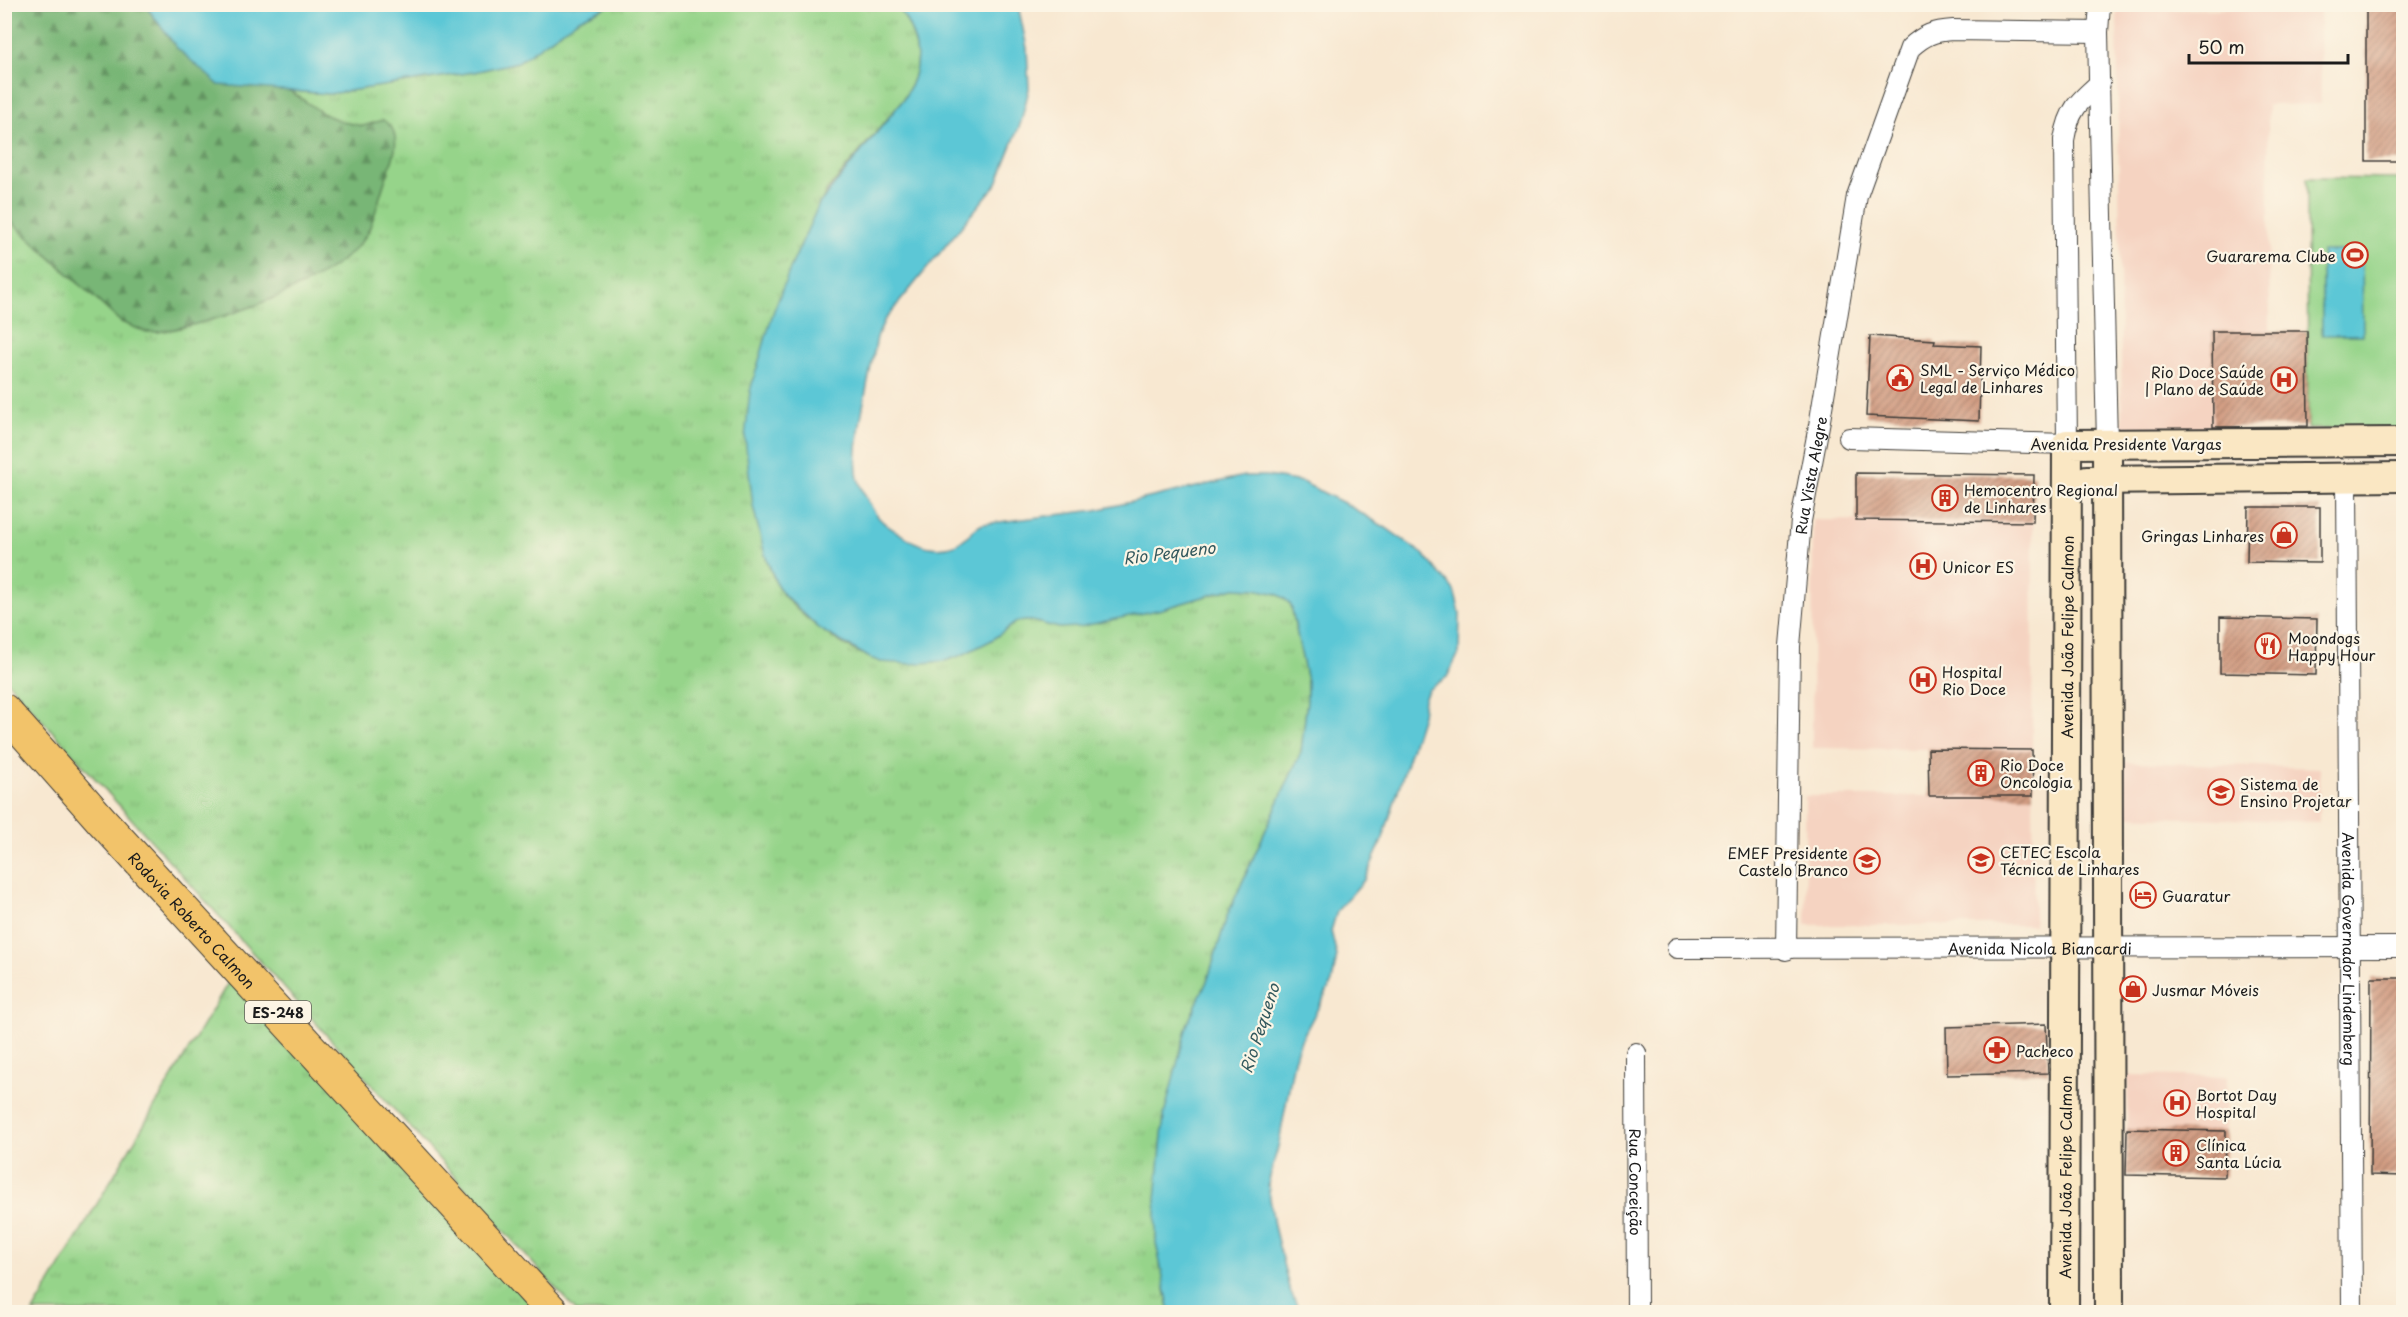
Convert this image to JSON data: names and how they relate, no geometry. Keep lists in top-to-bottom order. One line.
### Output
{"streets":{"main road":["Avenida Presidente Vargas","Avenida João Felipe Calmon","Rodovia Roberto Calmon","ES-248"],"street":["Rua Vista Alegre","Avenida Nicola Biancardi","Avenida Governador Lindemberg","Rua Conceição"]},"crossings":[["Avenida Presidente Vargas","Avenida João Felipe Calmon"],["Rua Vista Alegre","Avenida Nicola Biancardi"],["Avenida João Felipe Calmon","Avenida Nicola Biancardi"],["Avenida Nicola Biancardi","Avenida Governador Lindemberg"]],"water":["Rio Pequeno"],"places":{"sports":["Guararema Clube"],"public building":["SML - Serviço Médico Legal de Linhares"],"hospital":["Rio Doce Saúde | Plano de Saúde","Unicor ES","Hospital Rio Doce","Bortot Day Hospital"],"building":["Hemocentro Regional de Linhares","Rio Doce Oncologia","Clínica Santa Lúcia"],"shop":["Gringas Linhares","Jusmar Móveis"],"restaurant":["Moondogs Happy Hour"],"school or university":["Sistema de Ensino Projetar","CETEC Escola Técnica de Linhares","EMEF Presidente Castelo Branco"],"hotel":["Guaratur"],"pharmacy":["Pacheco"]},"scale_bar":"50 m"}
